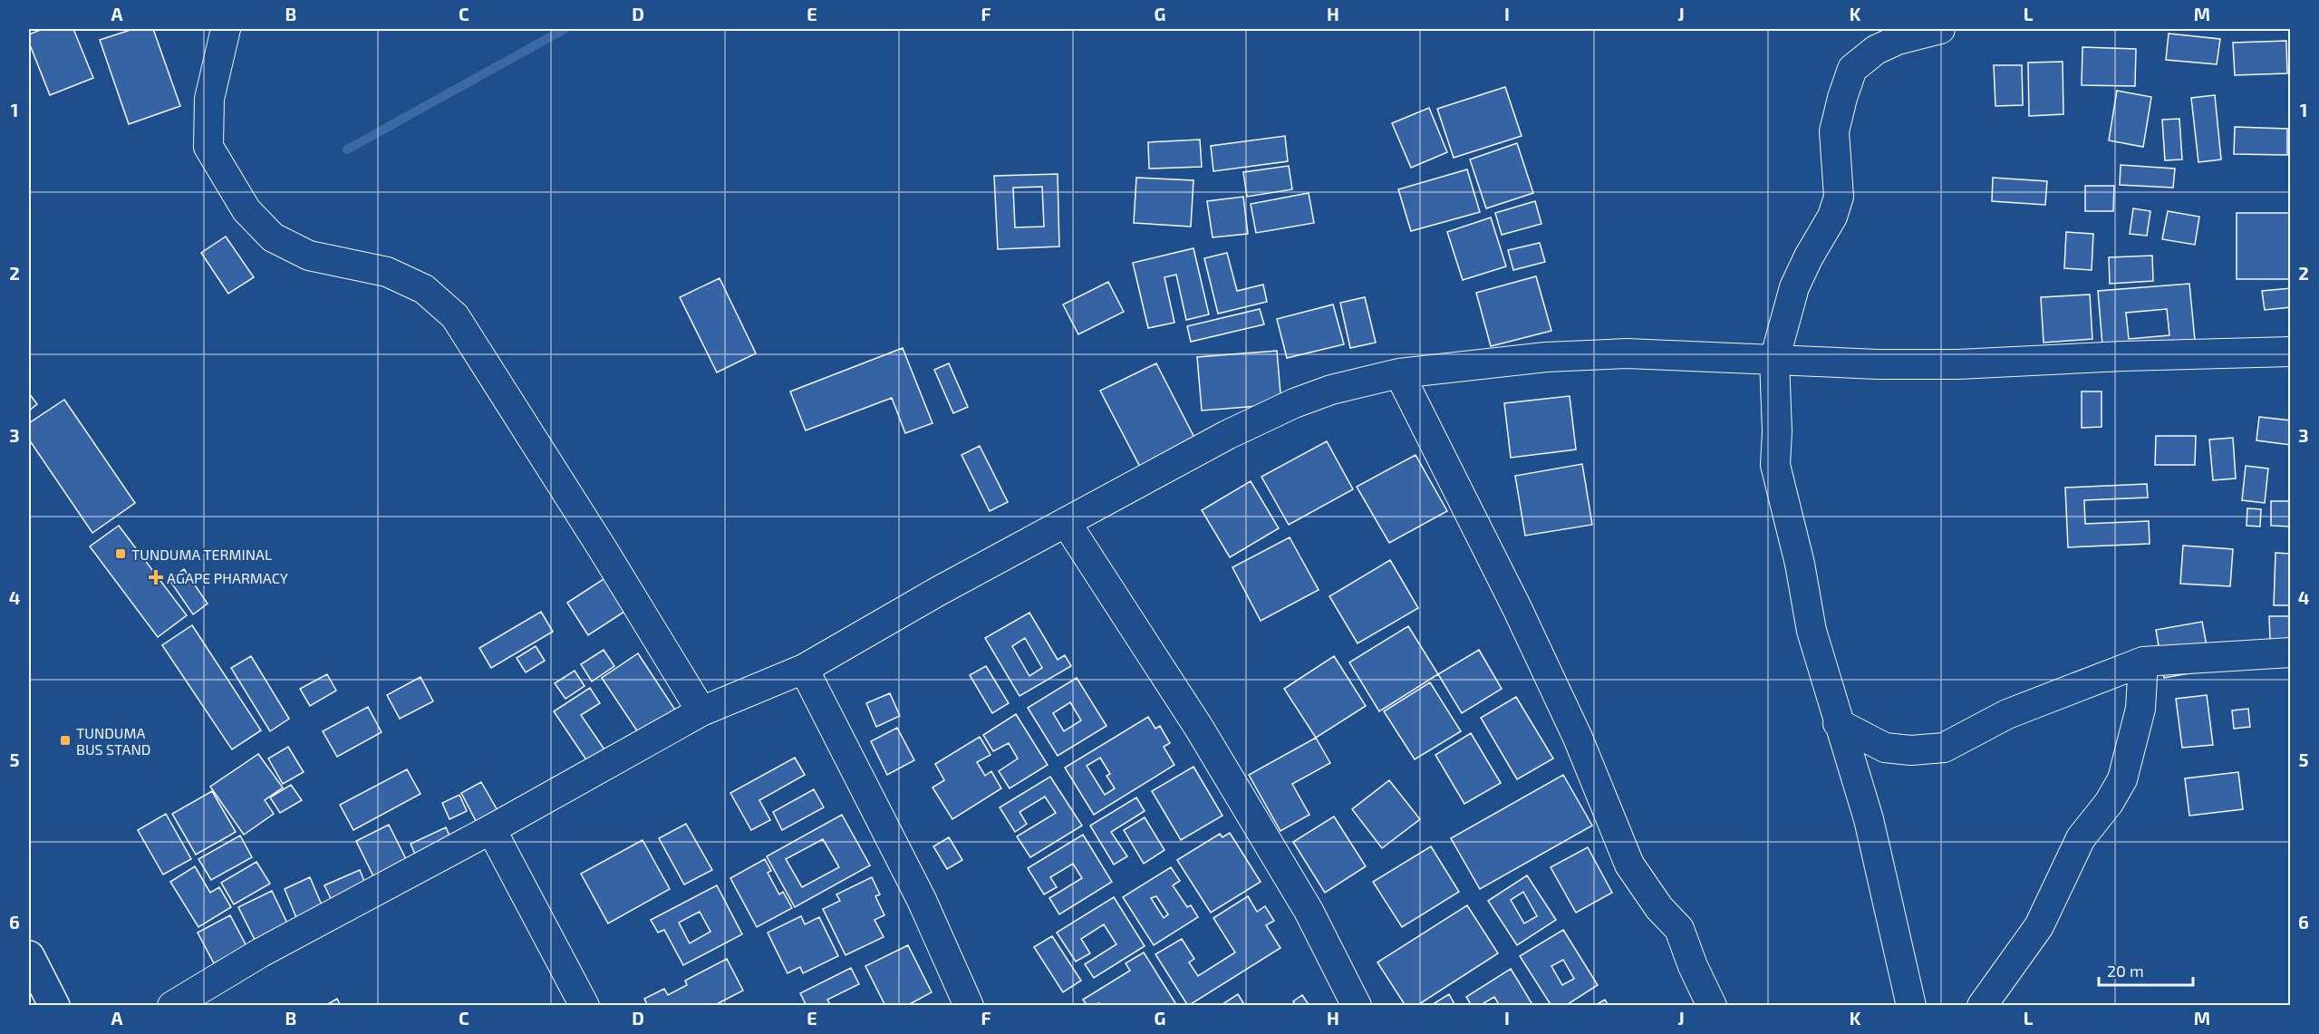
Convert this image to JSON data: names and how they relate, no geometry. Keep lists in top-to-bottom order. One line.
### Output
{"places":{"transit":["TUNDUMA TERMINAL","TUNDUMA BUS STAND"],"health":["AGAPE PHARMACY"]},"scale_bar":"20 m","grid":{"columns":["A","B","C","D","E","F","G","H","I","J","K","L","M"],"rows":["1","2","3","4","5","6"]}}
